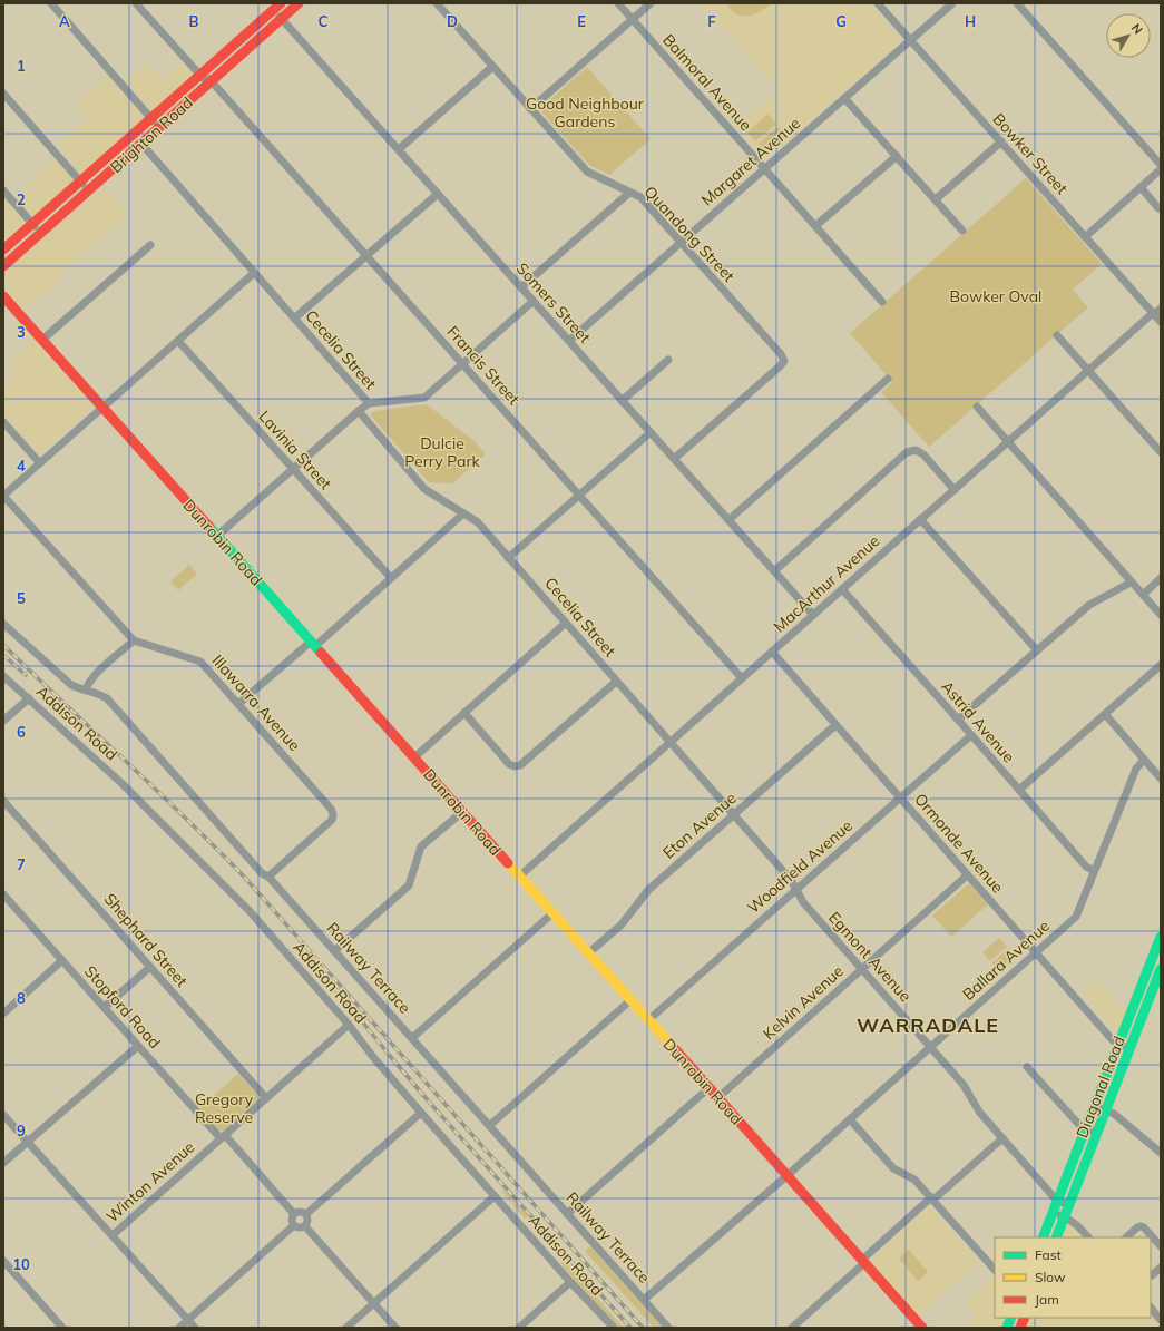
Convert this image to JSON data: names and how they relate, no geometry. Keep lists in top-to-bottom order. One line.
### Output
{"streets":{"main road":["Brighton Road","Dunrobin Road","Diagonal Road"],"street":["Balmoral Avenue","Bowker Street","Margaret Avenue","Quandong Street","Somers Street","Cecelia Street","Francis Street","Lavinia Street","MacArthur Avenue","Illawarra Avenue","Astrid Avenue","Addison Road","Eton Avenue","Ormonde Avenue","Woodfield Avenue","Shephard Street","Egmont Avenue","Ballara Avenue","Railway Terrace","Kelvin Avenue","Stopford Road","Winton Avenue"]},"crossings":[["Balmoral Avenue","Margaret Avenue"],["Brighton Road","Somers Street"],["Brighton Road","Cecelia Street"],["Brighton Road","Francis Street"],["Bowker Street","Margaret Avenue"],["Bowker Street","MacArthur Avenue"],["Margaret Avenue","Quandong Street"],["Margaret Avenue","Somers Street"],["Quandong Street","Somers Street"],["Somers Street","MacArthur Avenue"],["Cecelia Street","MacArthur Avenue"],["Cecelia Street","Egmont Avenue"],["Francis Street","MacArthur Avenue"],["Dunrobin Road","MacArthur Avenue"],["Dunrobin Road","Eton Avenue"],["Dunrobin Road","Woodfield Avenue"],["Dunrobin Road","Ballara Avenue"],["Dunrobin Road","Kelvin Avenue"],["MacArthur Avenue","Astrid Avenue"],["MacArthur Avenue","Ormonde Avenue"],["MacArthur Avenue","Egmont Avenue"],["Illawarra Avenue","Railway Terrace"],["Astrid Avenue","Woodfield Avenue"],["Astrid Avenue","Ballara Avenue"],["Addison Road","Winton Avenue"],["Eton Avenue","Ormonde Avenue"],["Eton Avenue","Egmont Avenue"],["Ormonde Avenue","Woodfield Avenue"],["Ormonde Avenue","Ballara Avenue"],["Ormonde Avenue","Kelvin Avenue"],["Ormonde Avenue","Diagonal Road"],["Woodfield Avenue","Egmont Avenue"],["Shephard Street","Winton Avenue"],["Egmont Avenue","Ballara Avenue"],["Egmont Avenue","Kelvin Avenue"],["Egmont Avenue","Diagonal Road"],["Ballara Avenue","Railway Terrace"],["Stopford Road","Winton Avenue"]],"districts":["WARRADALE"],"parks":["Good Neighbour Gardens","Bowker Oval","Dulcie Perry Park","Gregory Reserve"],"legend":["Fast","Slow","Jam"],"north":"top right","grid":{"columns":["A","B","C","D","E","F","G","H"],"rows":["1","2","3","4","5","6","7","8","9","10"]}}
